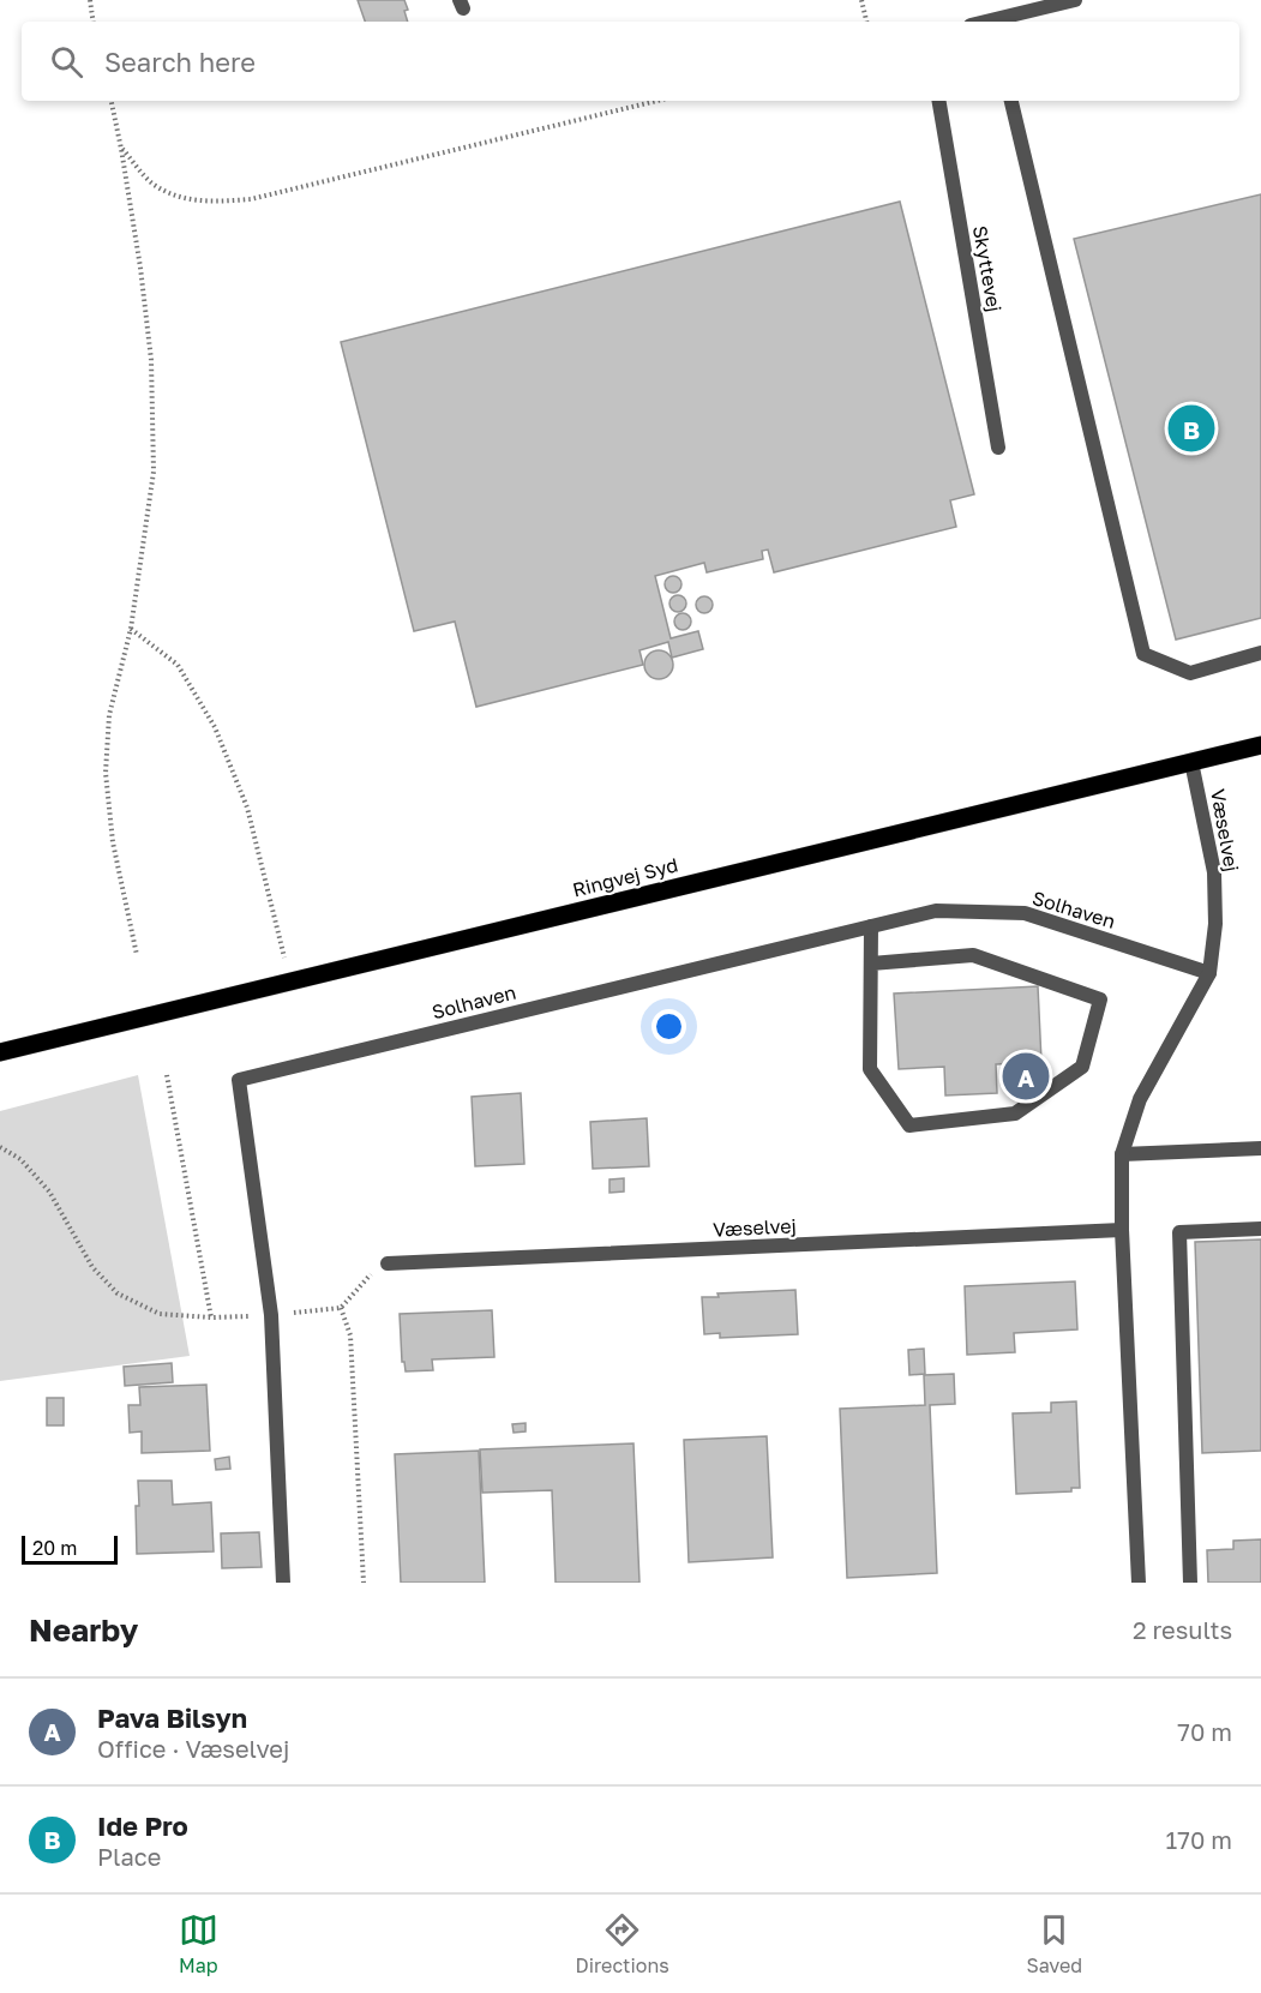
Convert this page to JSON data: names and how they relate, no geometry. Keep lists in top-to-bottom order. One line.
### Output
{"streets":{"main road":["Ringvej Syd"],"street":["Skyttevej","Væselvej","Solhaven"]},"crossings":[["Væselvej","Ringvej Syd"],["Væselvej","Solhaven"]],"scale_bar":"20 m","page":{"search":"Search here","pins":["B","A"],"scale":"20 m","heading":["Nearby","2 results"],"list":[{"mark":"A","name":"Pava Bilsyn","note":"Office · Væselvej","value":"70 m"},{"mark":"B","name":"Ide Pro","note":"Place","value":"170 m"}],"nav":["Map","Directions","Saved"]}}
